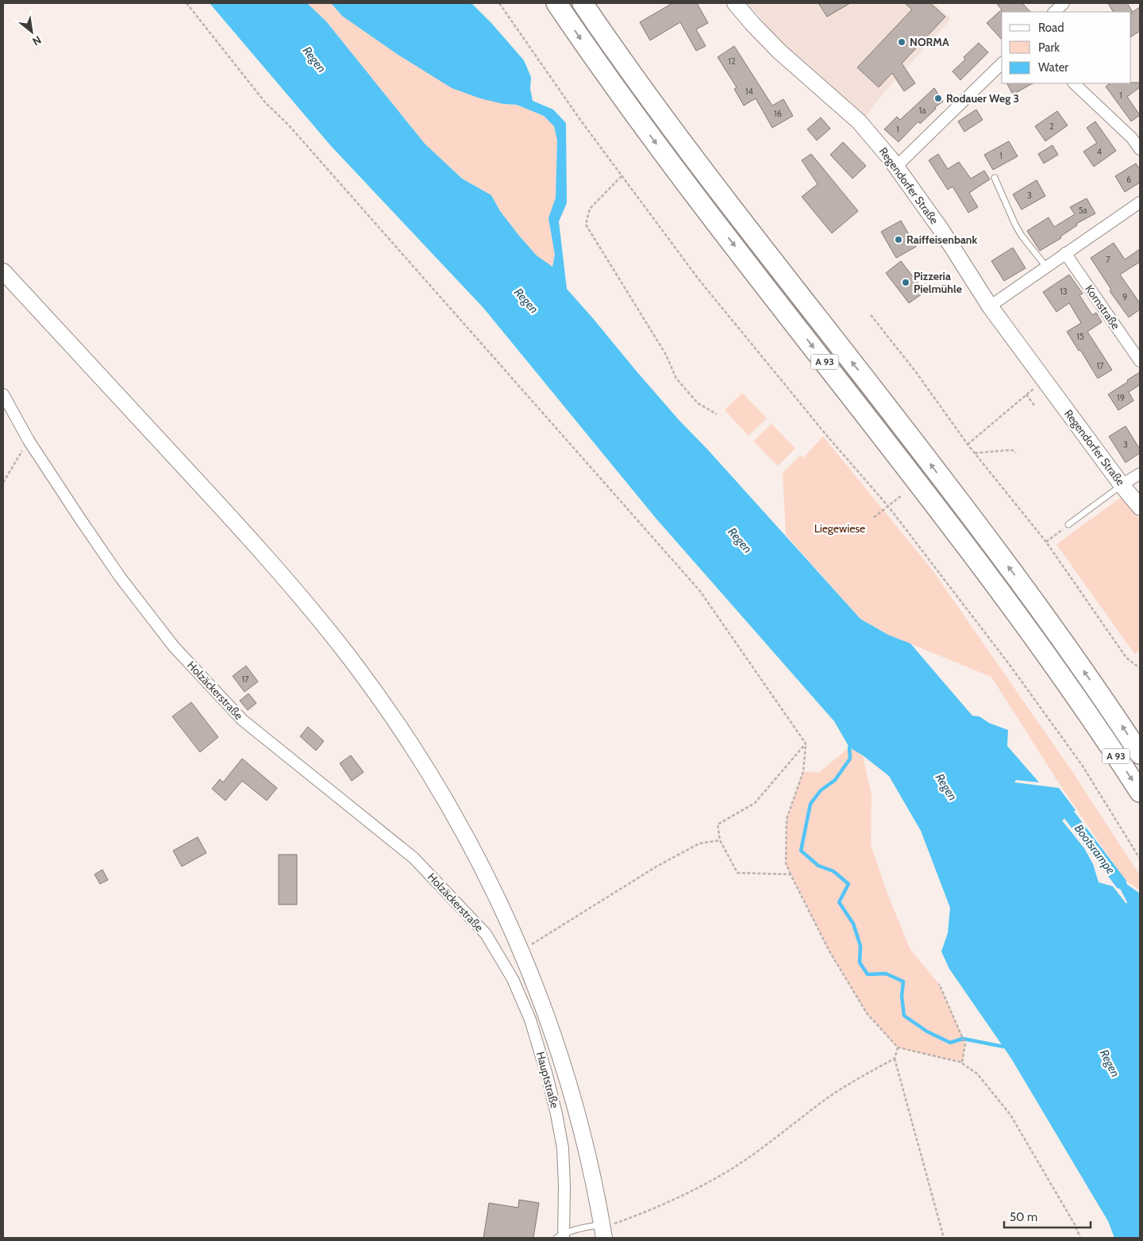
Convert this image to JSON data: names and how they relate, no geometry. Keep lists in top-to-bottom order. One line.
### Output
{"streets":{"highway":["A 93"],"main road":["Regendorfer Straße","Hauptstraße"],"street":["Kornstraße","Holzäckerstraße"]},"crossings":[["Holzäckerstraße","Hauptstraße"]],"water":["Regen","Bootsrampe"],"parks":["Liegewiese"],"places":["NORMA","Rodauer Weg 3","Raiffeisenbank","Pizzeria Pielmühle"],"house_numbers":["12","14","1","1a","16","2","1","4","1","6","3","5a","7","13","9","15","17","19","3","17"],"legend":["Road","Park","Water"],"scale_bar":"50 m","north":"bottom right"}
